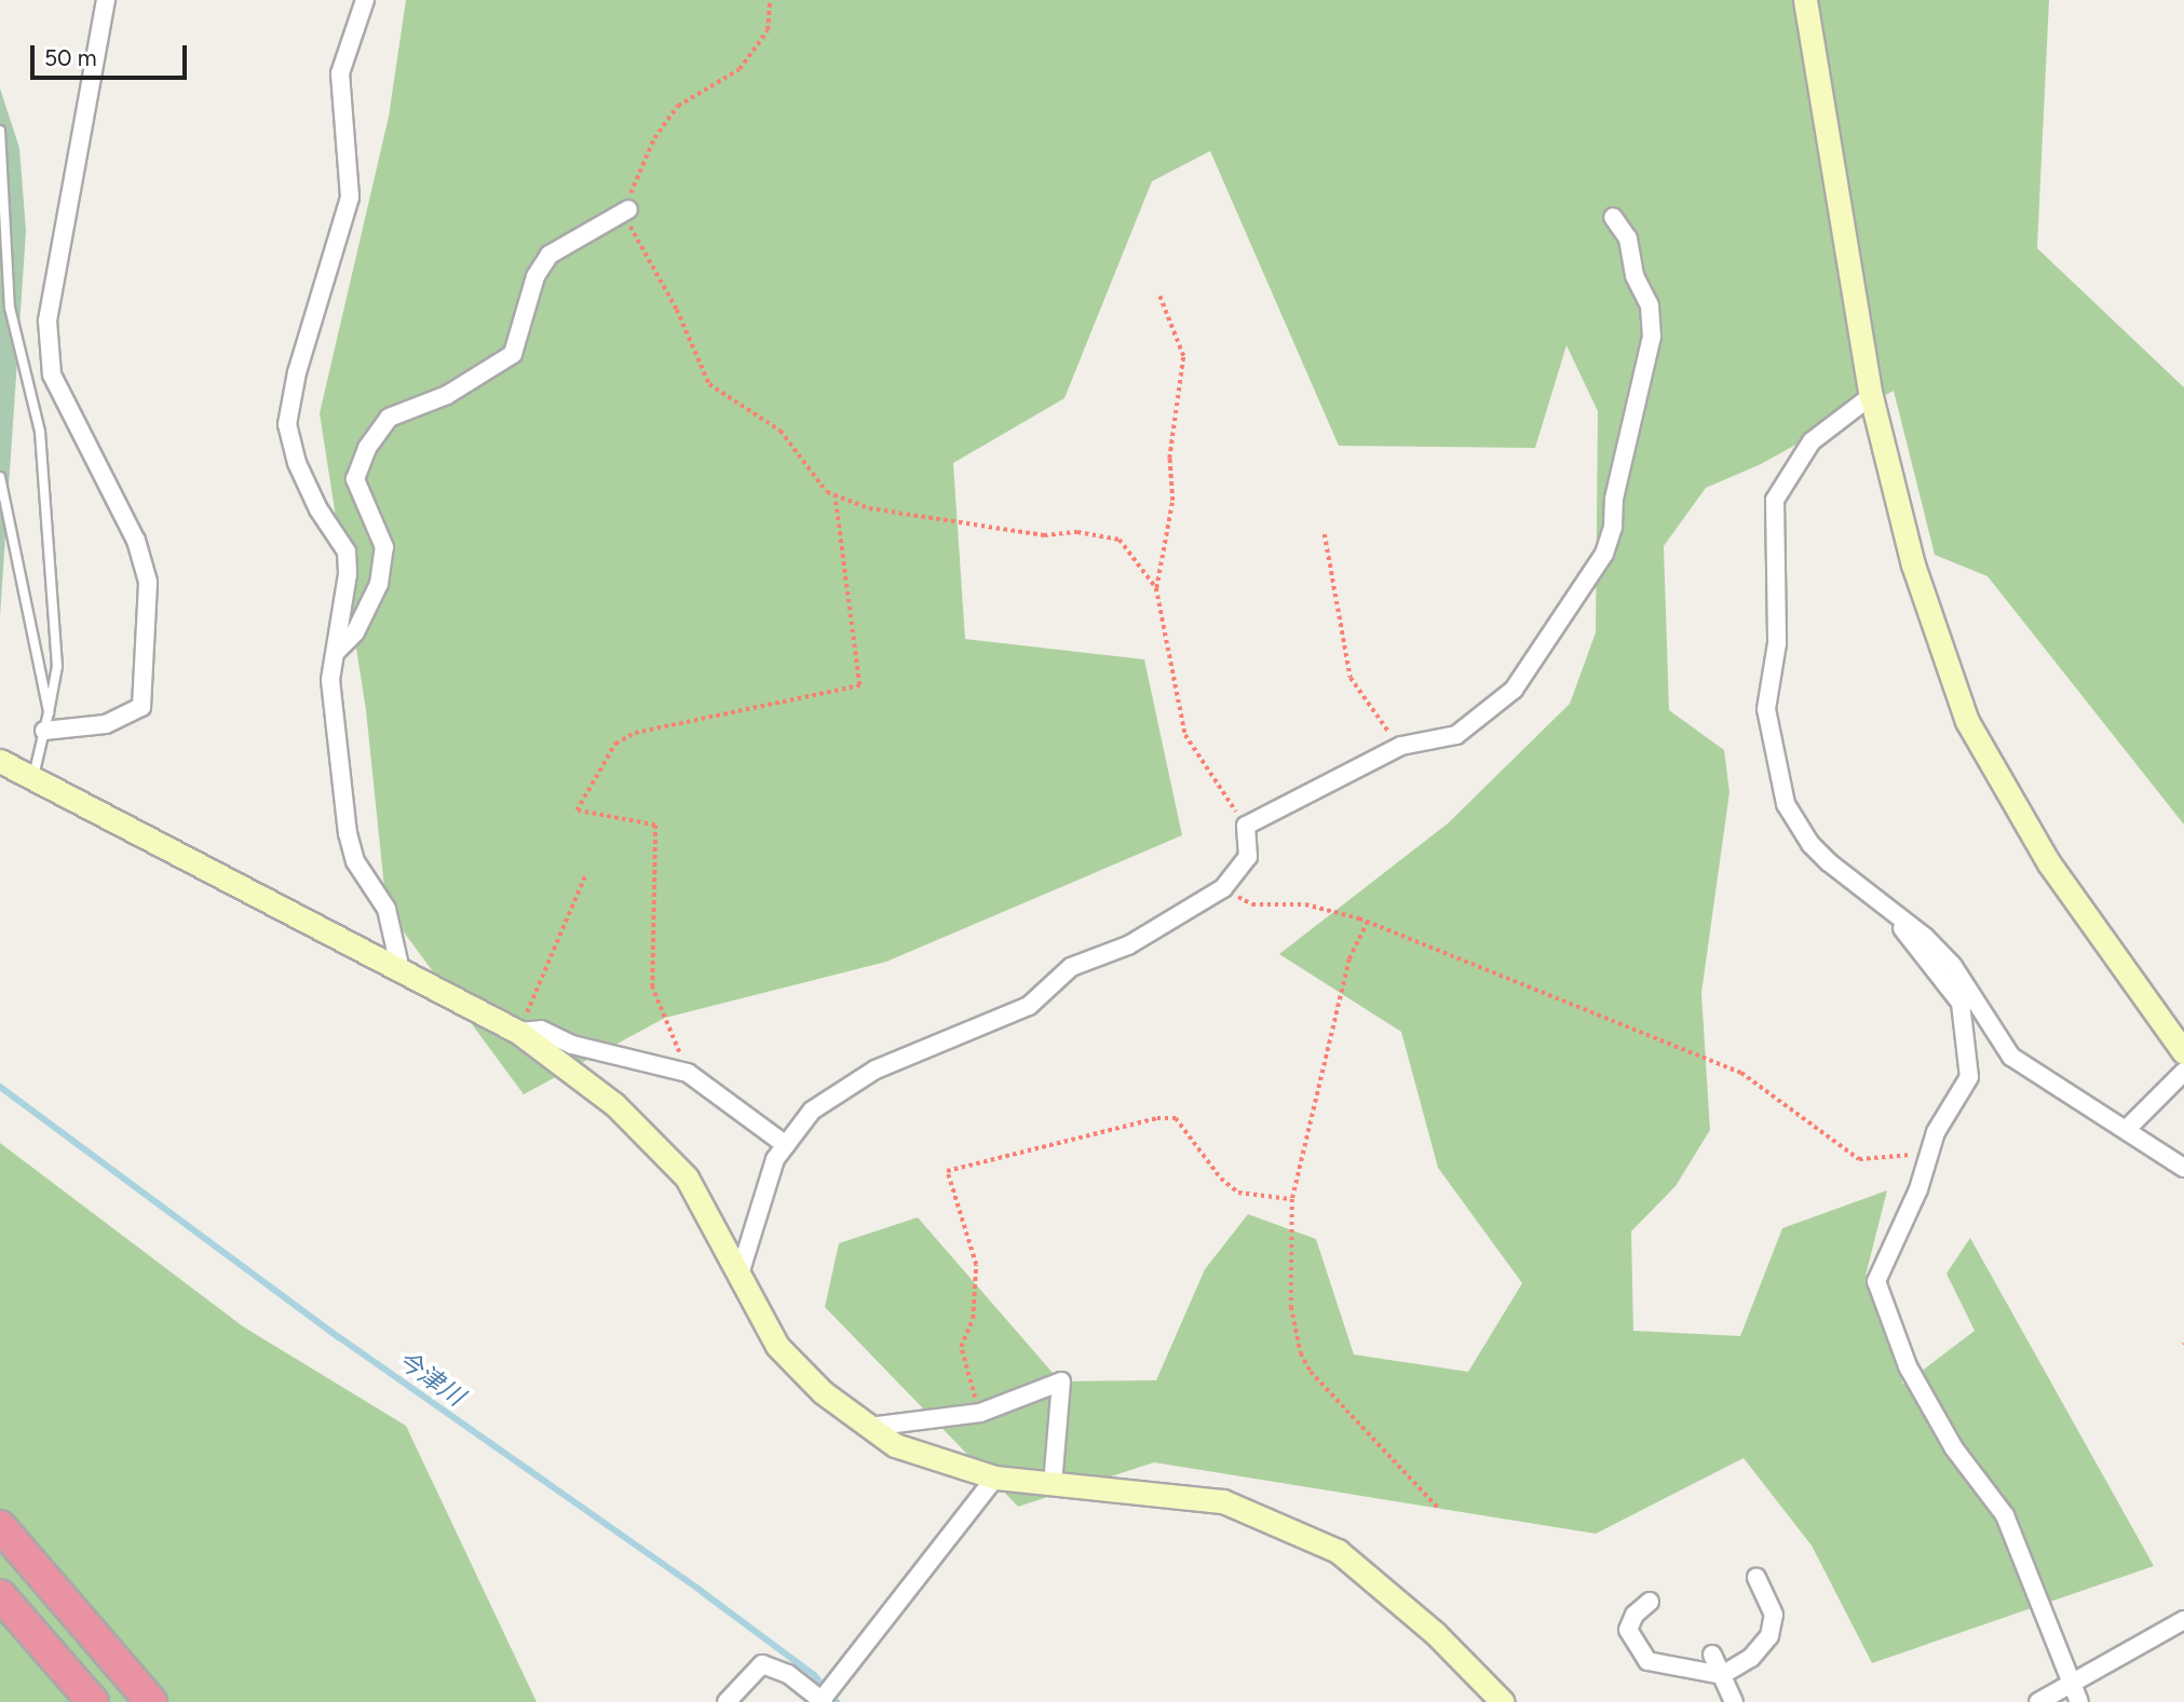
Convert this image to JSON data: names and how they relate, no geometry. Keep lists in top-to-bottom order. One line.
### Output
{"water":["今津川"],"scale_bar":"50 m"}
